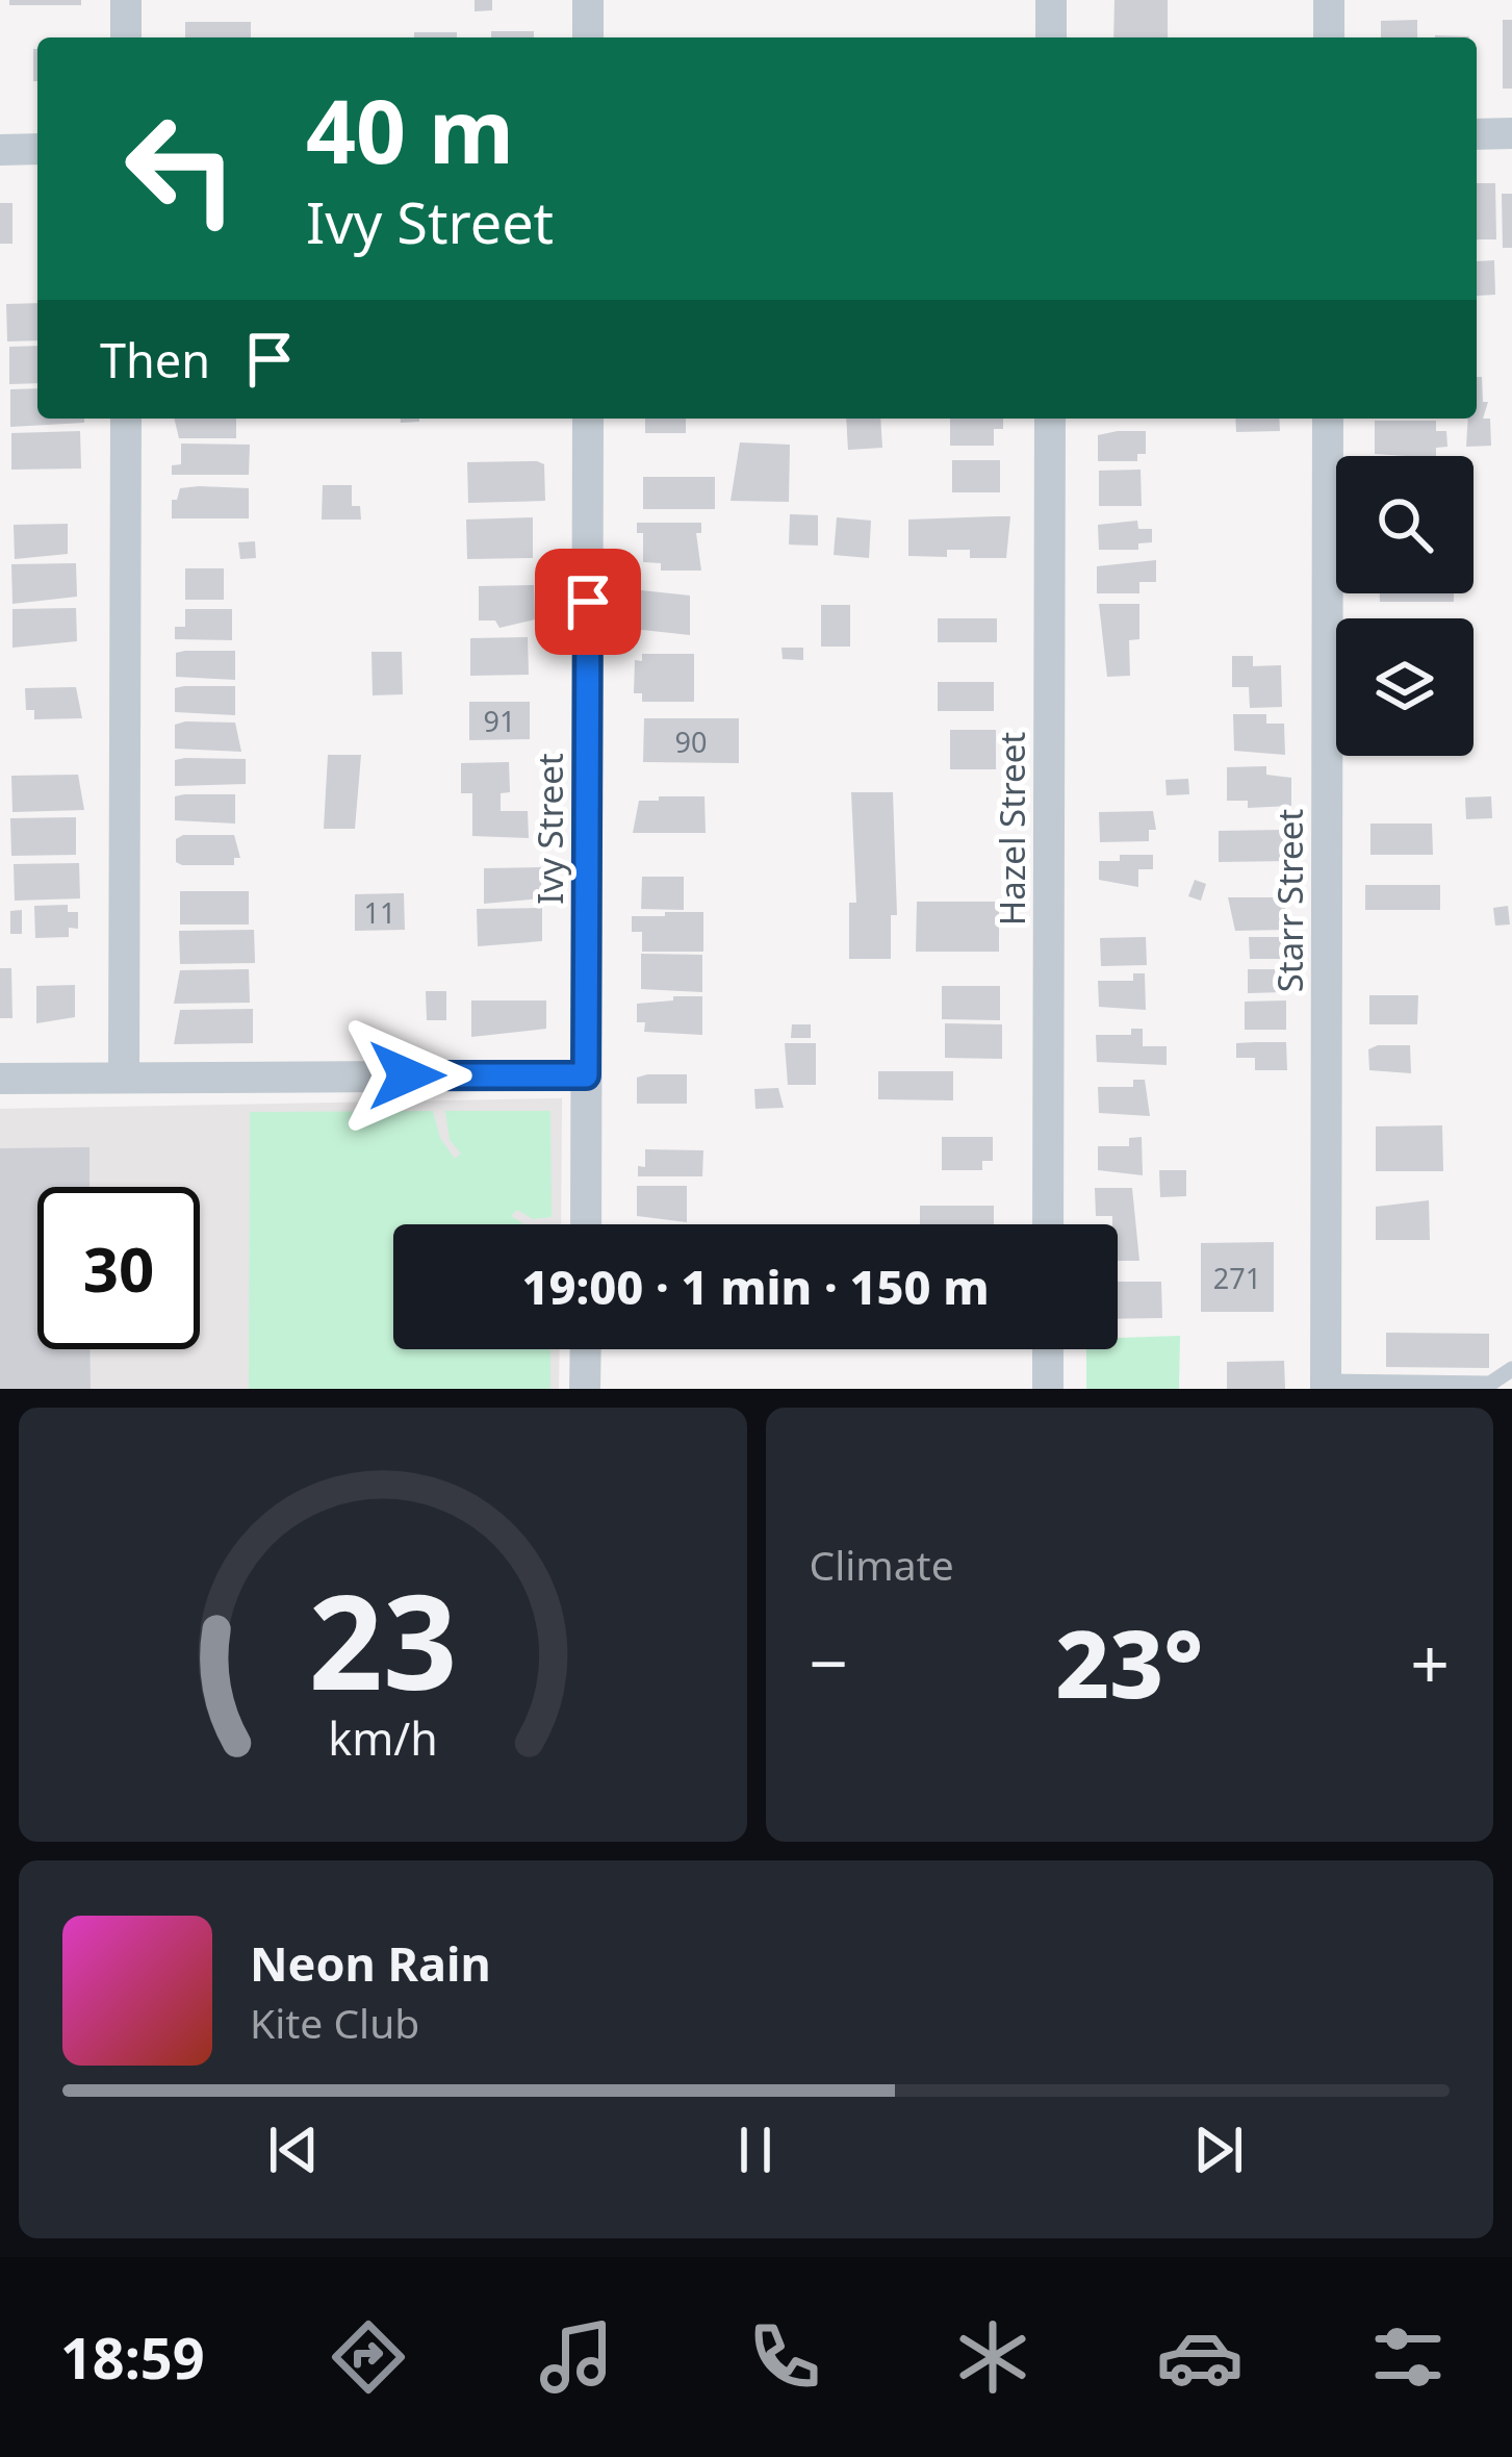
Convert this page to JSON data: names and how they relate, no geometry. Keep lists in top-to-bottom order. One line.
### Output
{"streets":{"street":["Ivy Street","Hazel Street","Starr Street"]},"house_numbers":["91","90","11","271"],"page":{"turn":["40 m","Ivy Street"],"then":"Then","limit":"30","trip":"19:00 · 1 min · 150 m","tile":"Climate","heat":["−","23°","+"],"song":["Neon Rain","Kite Club"],"tabs":"18:59","gauge":["23","km/h"]}}
